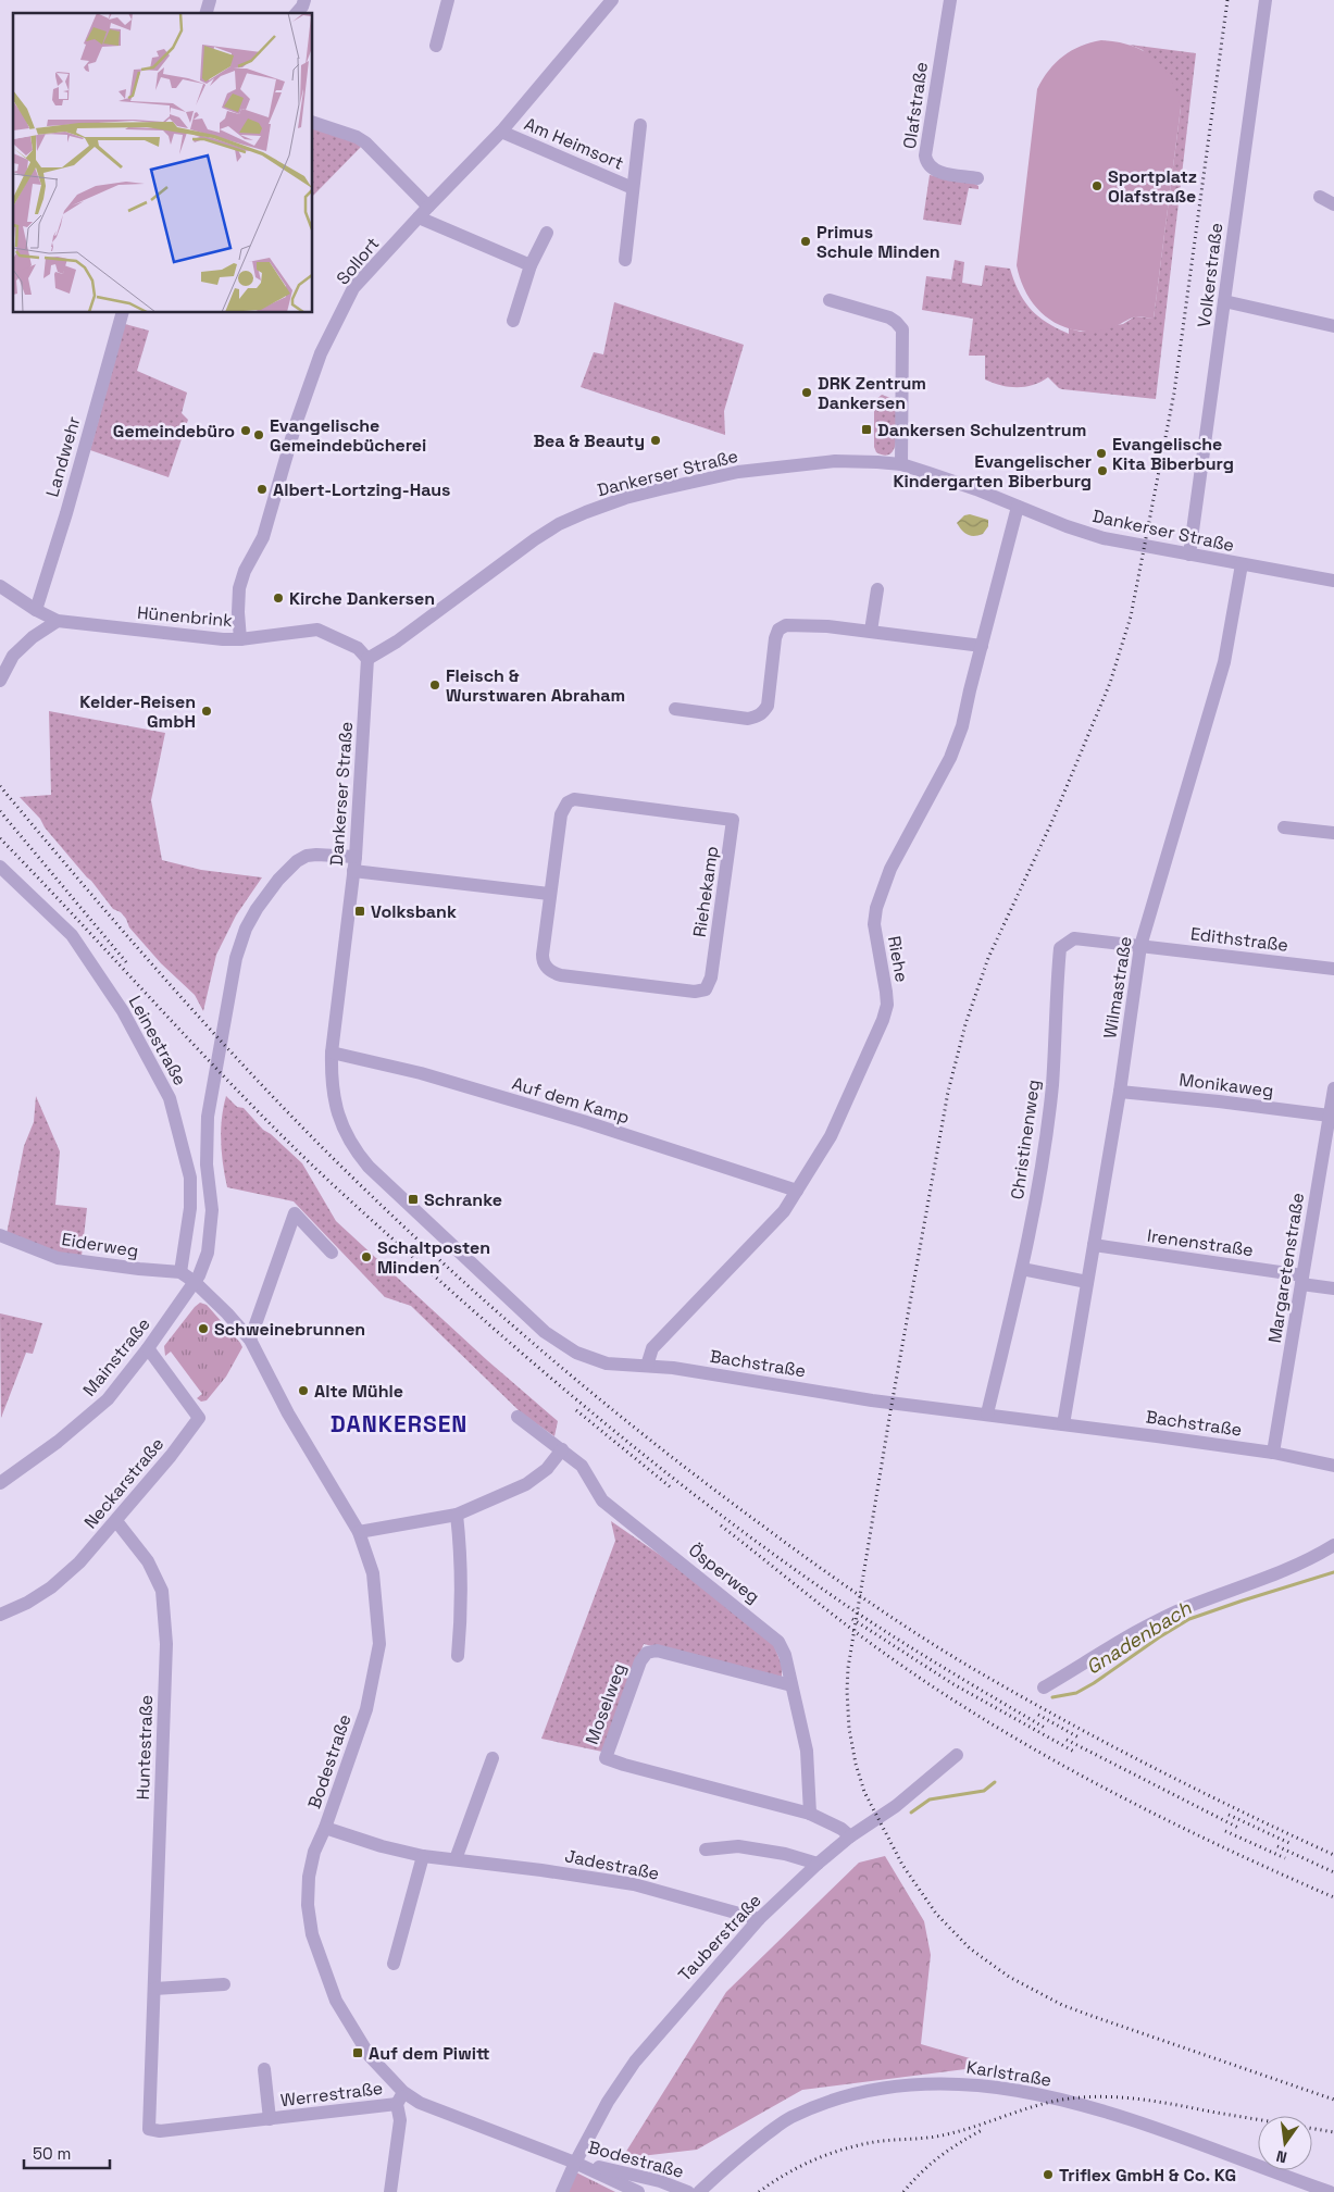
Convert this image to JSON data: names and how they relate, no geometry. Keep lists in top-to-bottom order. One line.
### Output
{"streets":{"street":["Olafstraße","Am Heimsort","Sollort","Volkerstraße","Landwehr","Dankerser Straße","Hünenbrink","Riehekamp","Edithstraße","Riehe","Wilmastraße","Leinestraße","Monikaweg","Auf dem Kamp","Christinenweg","Irenenstraße","Eiderweg","Margaretenstraße","Mainstraße","Bachstraße","Neckarstraße","Ösperweg","Moselweg","Huntestraße","Bodestraße","Jadestraße","Tauberstraße","Karlstraße","Werrestraße"]},"crossings":[["Am Heimsort","Sollort"],["Sollort","Hünenbrink"],["Volkerstraße","Dankerser Straße"],["Landwehr","Hünenbrink"],["Dankerser Straße","Hünenbrink"],["Dankerser Straße","Riehe"],["Dankerser Straße","Wilmastraße"],["Dankerser Straße","Auf dem Kamp"],["Dankerser Straße","Mainstraße"],["Dankerser Straße","Bachstraße"],["Edithstraße","Wilmastraße"],["Edithstraße","Christinenweg"],["Riehe","Auf dem Kamp"],["Riehe","Bachstraße"],["Wilmastraße","Monikaweg"],["Wilmastraße","Christinenweg"],["Wilmastraße","Irenenstraße"],["Wilmastraße","Bachstraße"],["Leinestraße","Eiderweg"],["Monikaweg","Margaretenstraße"],["Auf dem Kamp","Bachstraße"],["Christinenweg","Bachstraße"],["Irenenstraße","Margaretenstraße"],["Margaretenstraße","Bachstraße"],["Mainstraße","Neckarstraße"],["Mainstraße","Bodestraße"],["Neckarstraße","Huntestraße"],["Ösperweg","Moselweg"],["Moselweg","Tauberstraße"],["Huntestraße","Werrestraße"],["Bodestraße","Jadestraße"],["Bodestraße","Tauberstraße"],["Bodestraße","Werrestraße"],["Jadestraße","Tauberstraße"]],"districts":["DANKERSEN"],"water":["Gnadenbach"],"places":{"other":["Sportplatz Olafstraße","Primus Schule Minden","DRK Zentrum Dankersen","Gemeindebüro","Evangelische Gemeindebücherei","Bea & Beauty","Evangelische Kita Biberburg","Evangelischer Kindergarten Biberburg","Albert-Lortzing-Haus","Kirche Dankersen","Fleisch & Wurstwaren Abraham","Kelder-Reisen GmbH","Schaltposten Minden","Schweinebrunnen","Alte Mühle","Triflex GmbH & Co. KG"],"transit":["Dankersen Schulzentrum","Volksbank","Schranke","Auf dem Piwitt"]},"scale_bar":"50 m","north":"bottom"}
